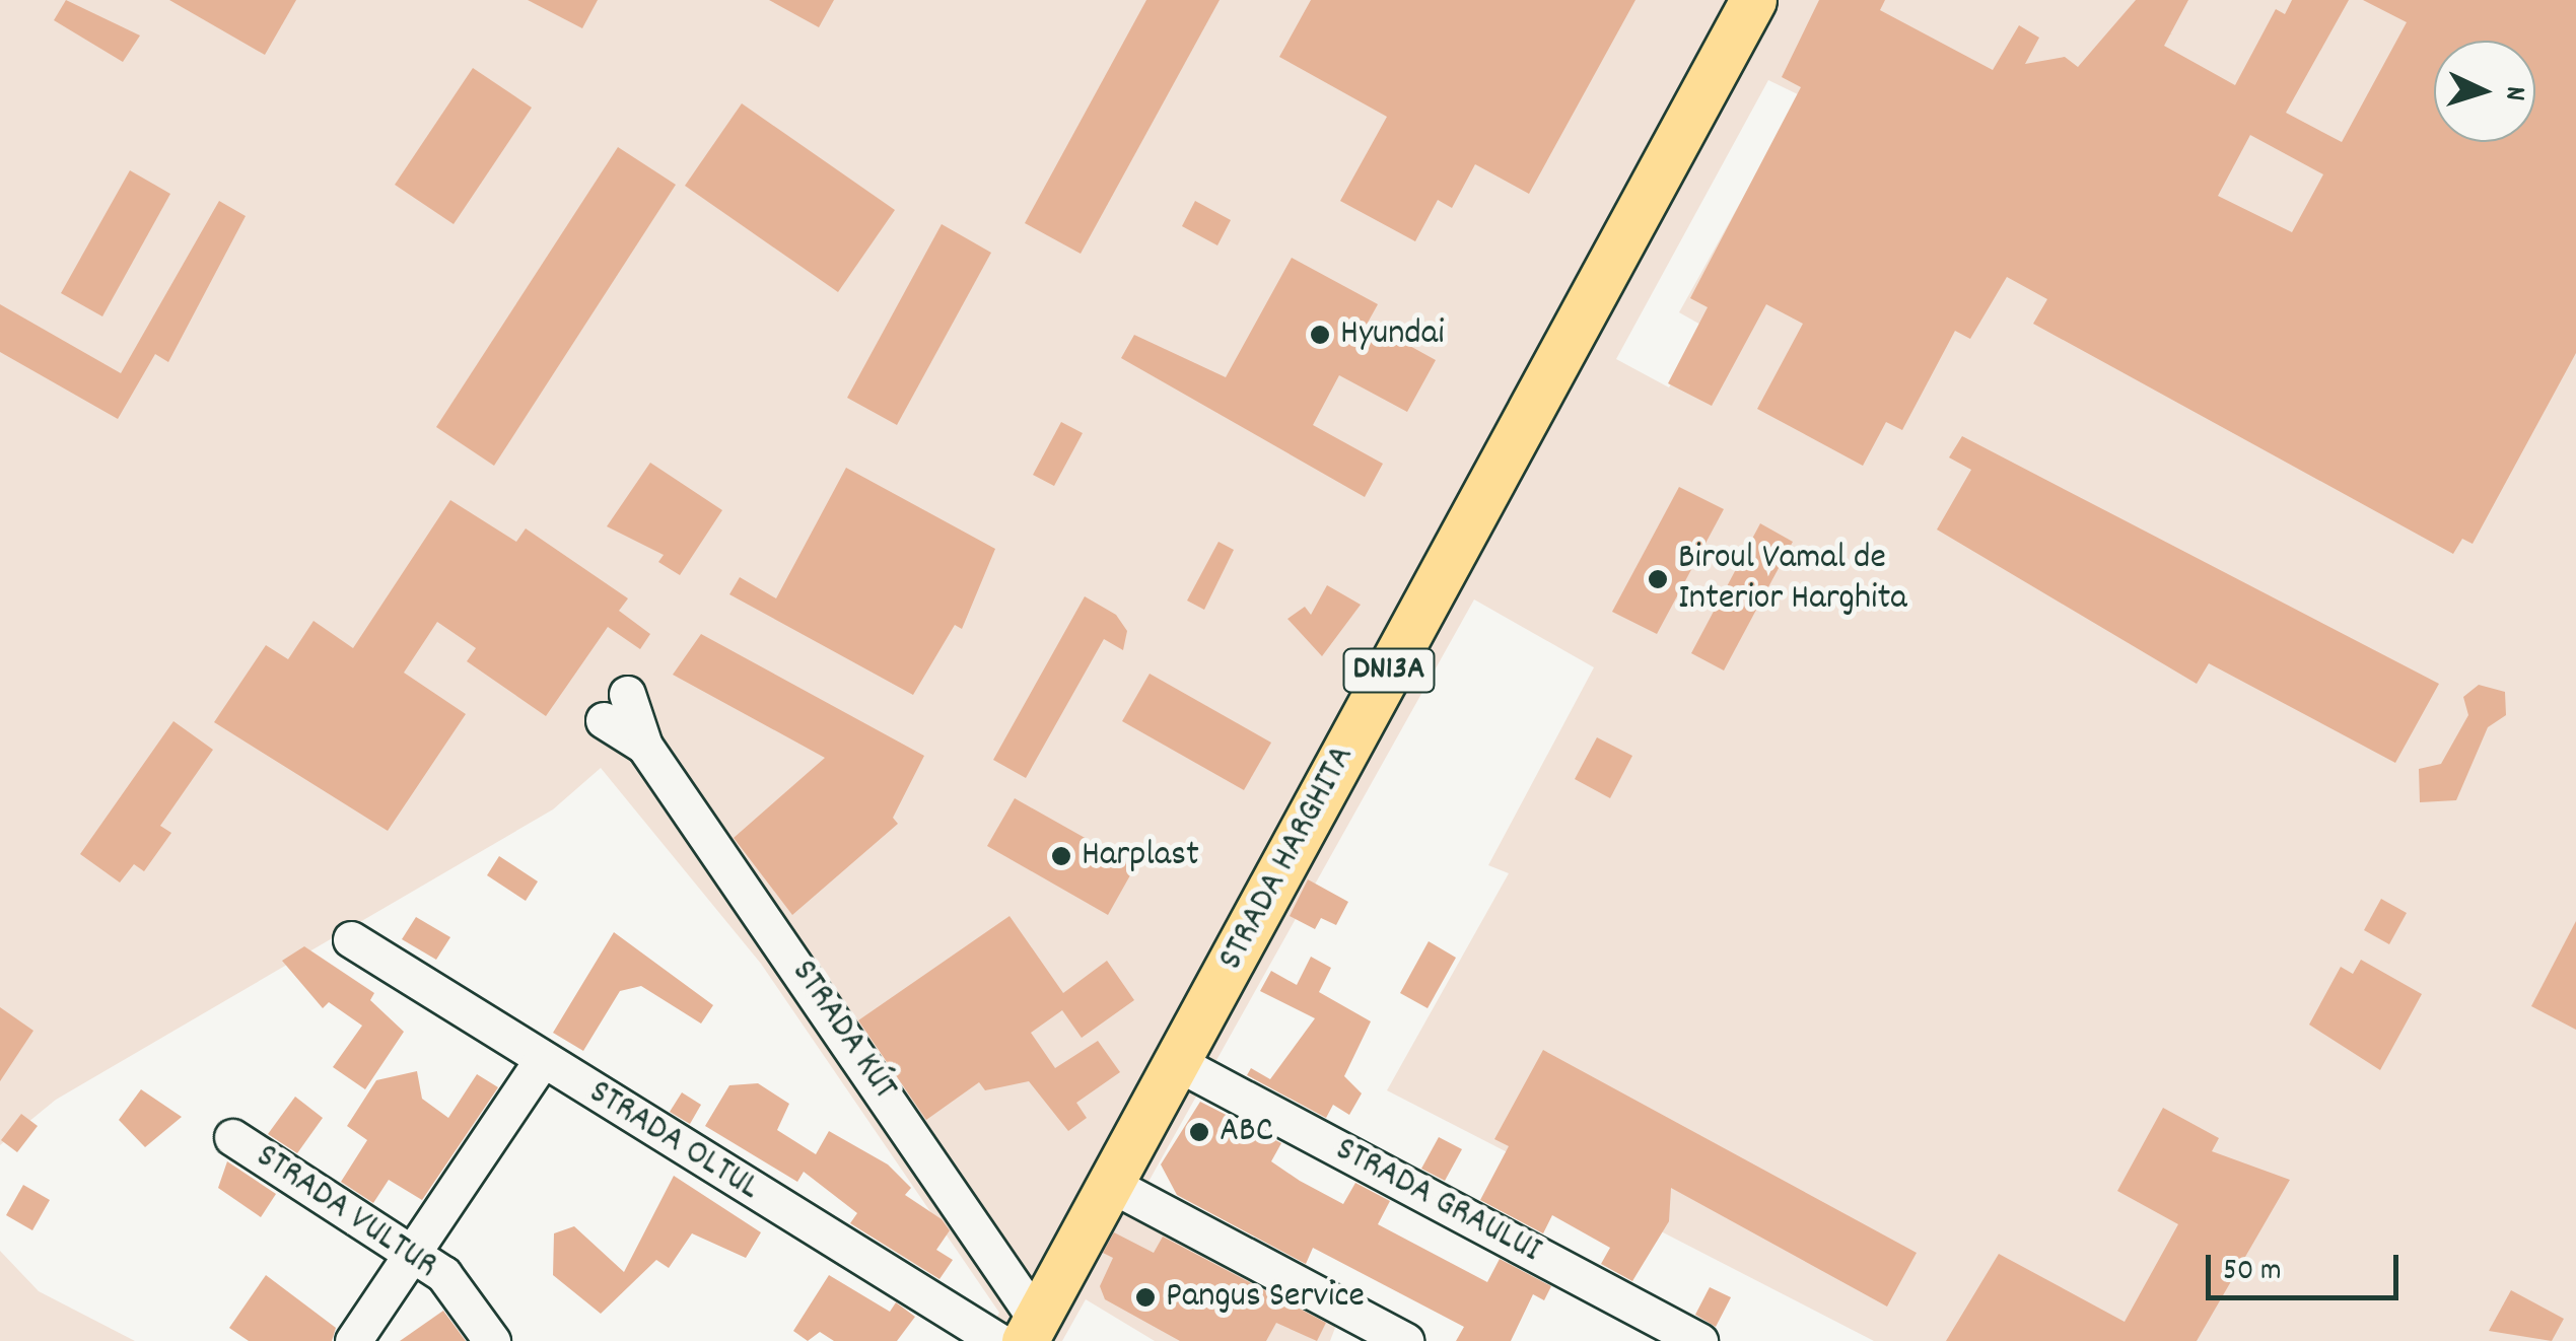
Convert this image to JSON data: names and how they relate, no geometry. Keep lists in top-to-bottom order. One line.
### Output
{"streets":{"main road":["DN13A","STRADA HARGHITA"],"street":["STRADA KÚT","STRADA OLTUL","STRADA GRAULUI","STRADA VULTUR"]},"crossings":[["STRADA HARGHITA","STRADA KÚT"],["STRADA HARGHITA","STRADA OLTUL"],["STRADA HARGHITA","STRADA GRAULUI"],["STRADA KÚT","STRADA OLTUL"]],"places":["Hyundai","Biroul Vamal de Interior Harghita","Harplast","ABC","Pangus Service"],"scale_bar":"50 m","north":"right"}
